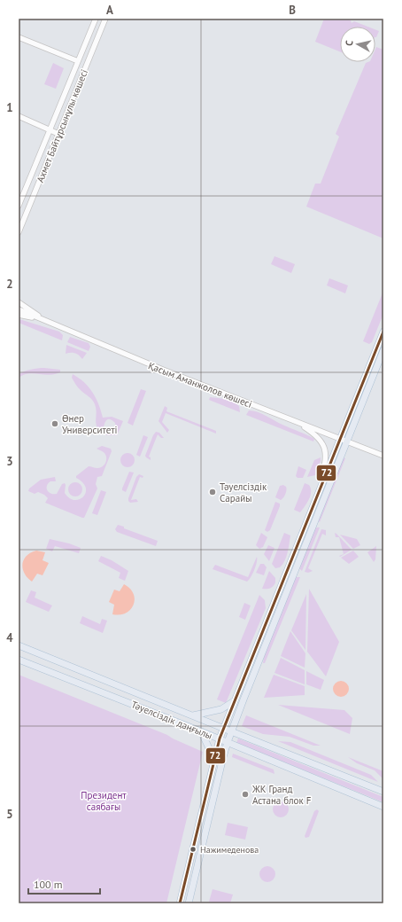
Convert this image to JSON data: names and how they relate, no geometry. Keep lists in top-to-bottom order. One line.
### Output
{"streets":{"main road":["Тәуелсіздік даңғылы"],"street":["Ахмет Байтұрсынұлы көшесі","Қасым Аманжолов көшесі"]},"parks":["Президент саябағы"],"places":["Өнер Университеті","Тәуелсіздік Сарайы","ЖК Гранд Астана блок F","Нажимеденова"],"lines":["transit line 72"],"scale_bar":"100 m","north":"left","grid":{"columns":["A","B"],"rows":["1","2","3","4","5"]}}
